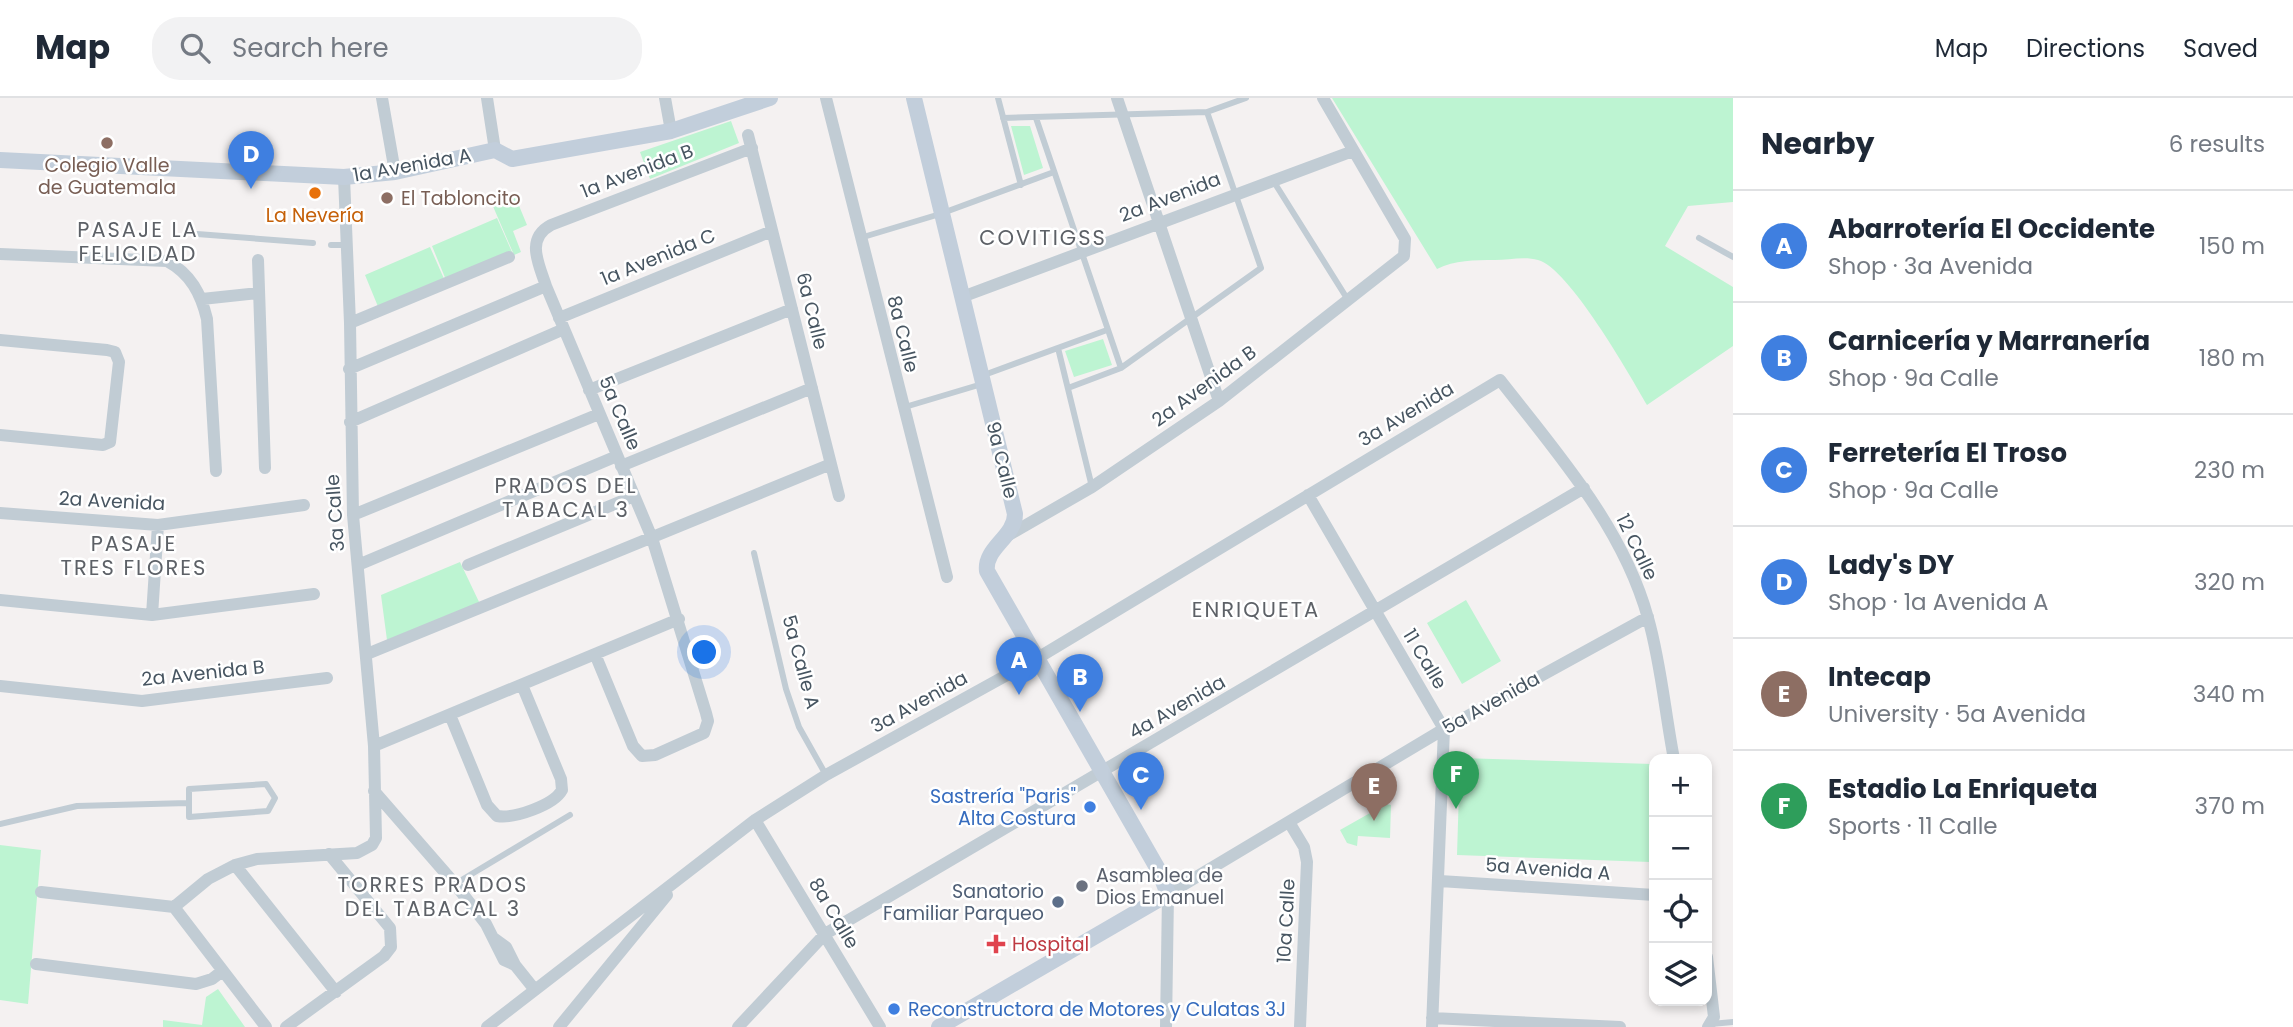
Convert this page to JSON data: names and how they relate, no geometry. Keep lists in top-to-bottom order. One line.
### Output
{"streets":{"main road":["1a Avenida A","9a Calle","5a Avenida"],"street":["1a Avenida B","2a Avenida","1a Avenida C","6a Calle","8a Calle","2a Avenida B","5a Calle","3a Avenida","3a Calle","12 Calle","11 Calle","4a Avenida","5a Avenida A","10a Calle"],"lane":["5a Calle A"]},"crossings":[["1a Avenida A","3a Calle"],["1a Avenida B","6a Calle"],["1a Avenida B","5a Calle"],["2a Avenida","2a Avenida B"],["2a Avenida","9a Calle"],["1a Avenida C","6a Calle"],["1a Avenida C","5a Calle"],["1a Avenida C","3a Calle"],["8a Calle","3a Avenida"],["8a Calle","4a Avenida"],["2a Avenida B","9a Calle"],["3a Avenida","9a Calle"],["3a Avenida","12 Calle"],["3a Avenida","11 Calle"],["3a Avenida","5a Calle A"],["9a Calle","5a Avenida"],["9a Calle","4a Avenida"],["12 Calle","5a Avenida"],["12 Calle","4a Avenida"],["11 Calle","5a Avenida"],["11 Calle","4a Avenida"],["5a Avenida","10a Calle"]],"districts":["PASAJE LA FELICIDAD","COVITIGSS","PRADOS DEL TABACAL 3","PASAJE TRES FLORES","ENRIQUETA","TORRES PRADOS DEL TABACAL 3"],"places":{"other":["Colegio Valle de Guatemala","La Nevería","El Tabloncito","Sastrería \"Paris\" Alta Costura","Asamblea de Dios Emanuel","Sanatorio Familiar Parqueo","Reconstructora de Motores y Culatas 3J"],"health":["Hospital"]},"page":{"header":"Map","search":"Search here","nav":["Map","Directions","Saved"],"heading":["Nearby","6 results"],"pins":["D","A","B","F","C","E"],"list":[{"mark":"A","name":"Abarrotería El Occidente","note":"Shop · 3a Avenida","value":"150 m"},{"mark":"B","name":"Carnicería y Marranería","note":"Shop · 9a Calle","value":"180 m"},{"mark":"C","name":"Ferretería El Troso","note":"Shop · 9a Calle","value":"230 m"},{"mark":"D","name":"Lady's DY","note":"Shop · 1a Avenida A","value":"320 m"},{"mark":"E","name":"Intecap","note":"University · 5a Avenida","value":"340 m"},{"mark":"F","name":"Estadio La Enriqueta","note":"Sports · 11 Calle","value":"370 m"}],"map_buttons":["+","−"]}}
